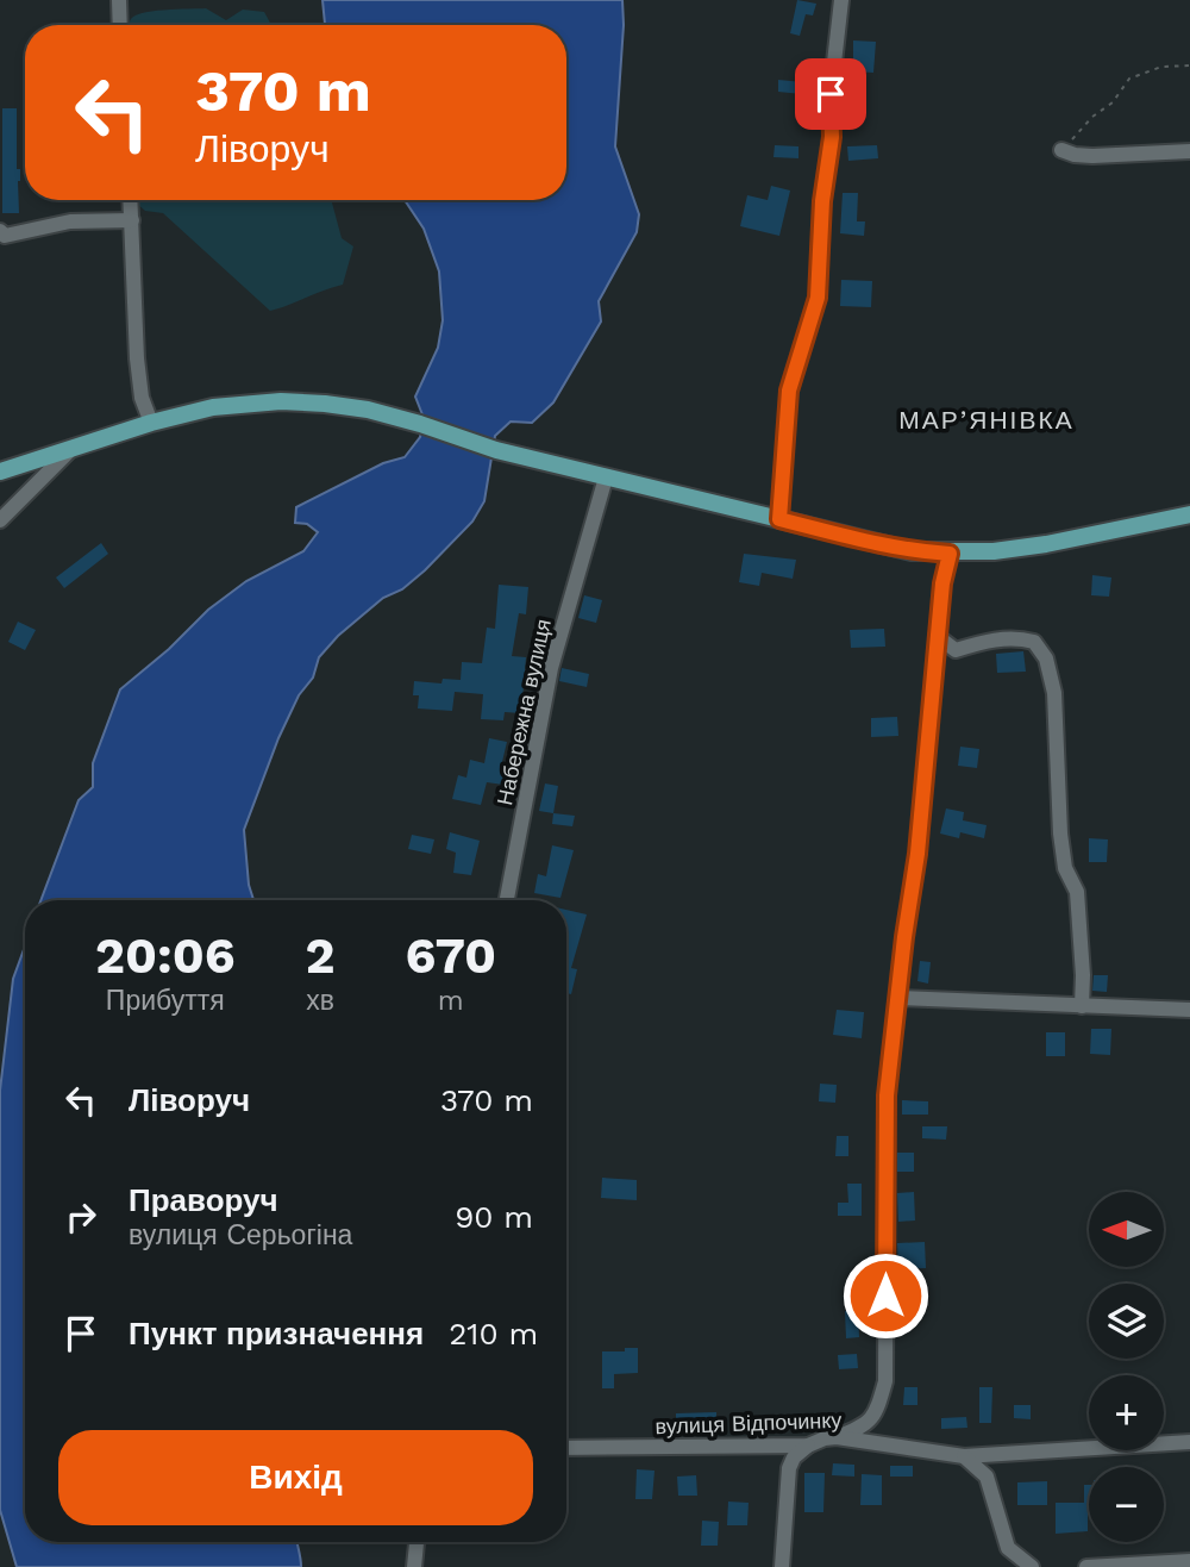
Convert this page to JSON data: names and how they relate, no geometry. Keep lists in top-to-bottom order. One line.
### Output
{"streets":{"street":["Набережна вулиця","вулиця Відпочинку"]},"districts":["МАР’ЯНІВКА"],"north":"left","page":{"turn":["370 m","Ліворуч"],"eta":["20:06","Прибуття","2","хв","670","m"],"list":[{"name":"Ліворуч","value":"370 m"},{"name":"Праворуч","note":"вулиця Серьогіна","value":"90 m"},{"name":"Пункт призначення","value":"210 m"}],"map_buttons":["+","−"],"buttons":"Вихід"}}
